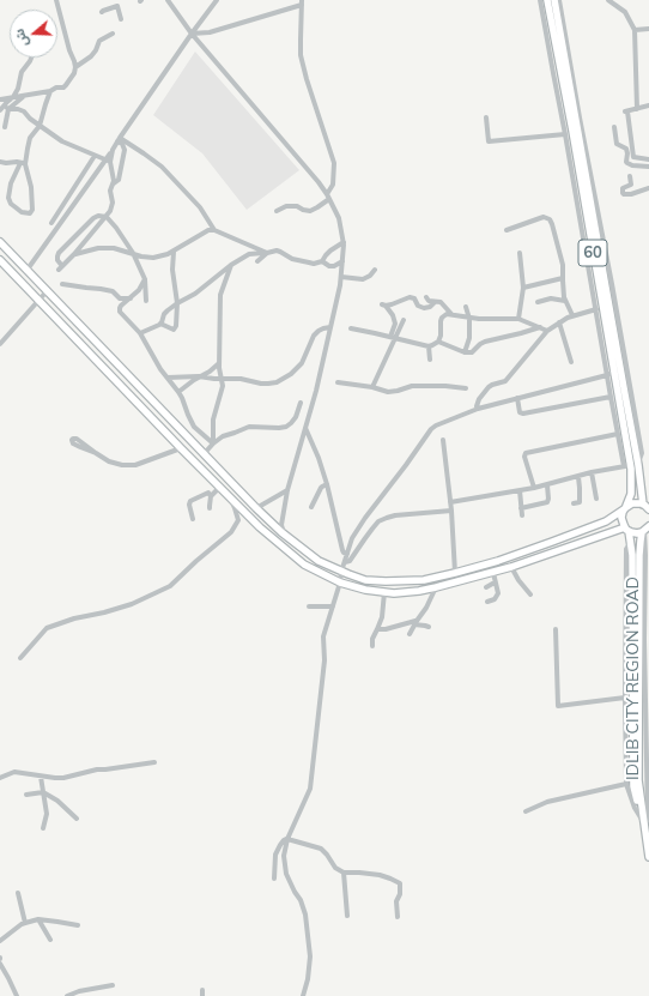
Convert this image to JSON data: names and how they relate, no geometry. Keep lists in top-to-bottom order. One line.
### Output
{"streets":{"main road":["60","IDLIB CITY REGION ROAD"]},"crossings":[["60","IDLIB CITY REGION ROAD"]],"north":"left"}
